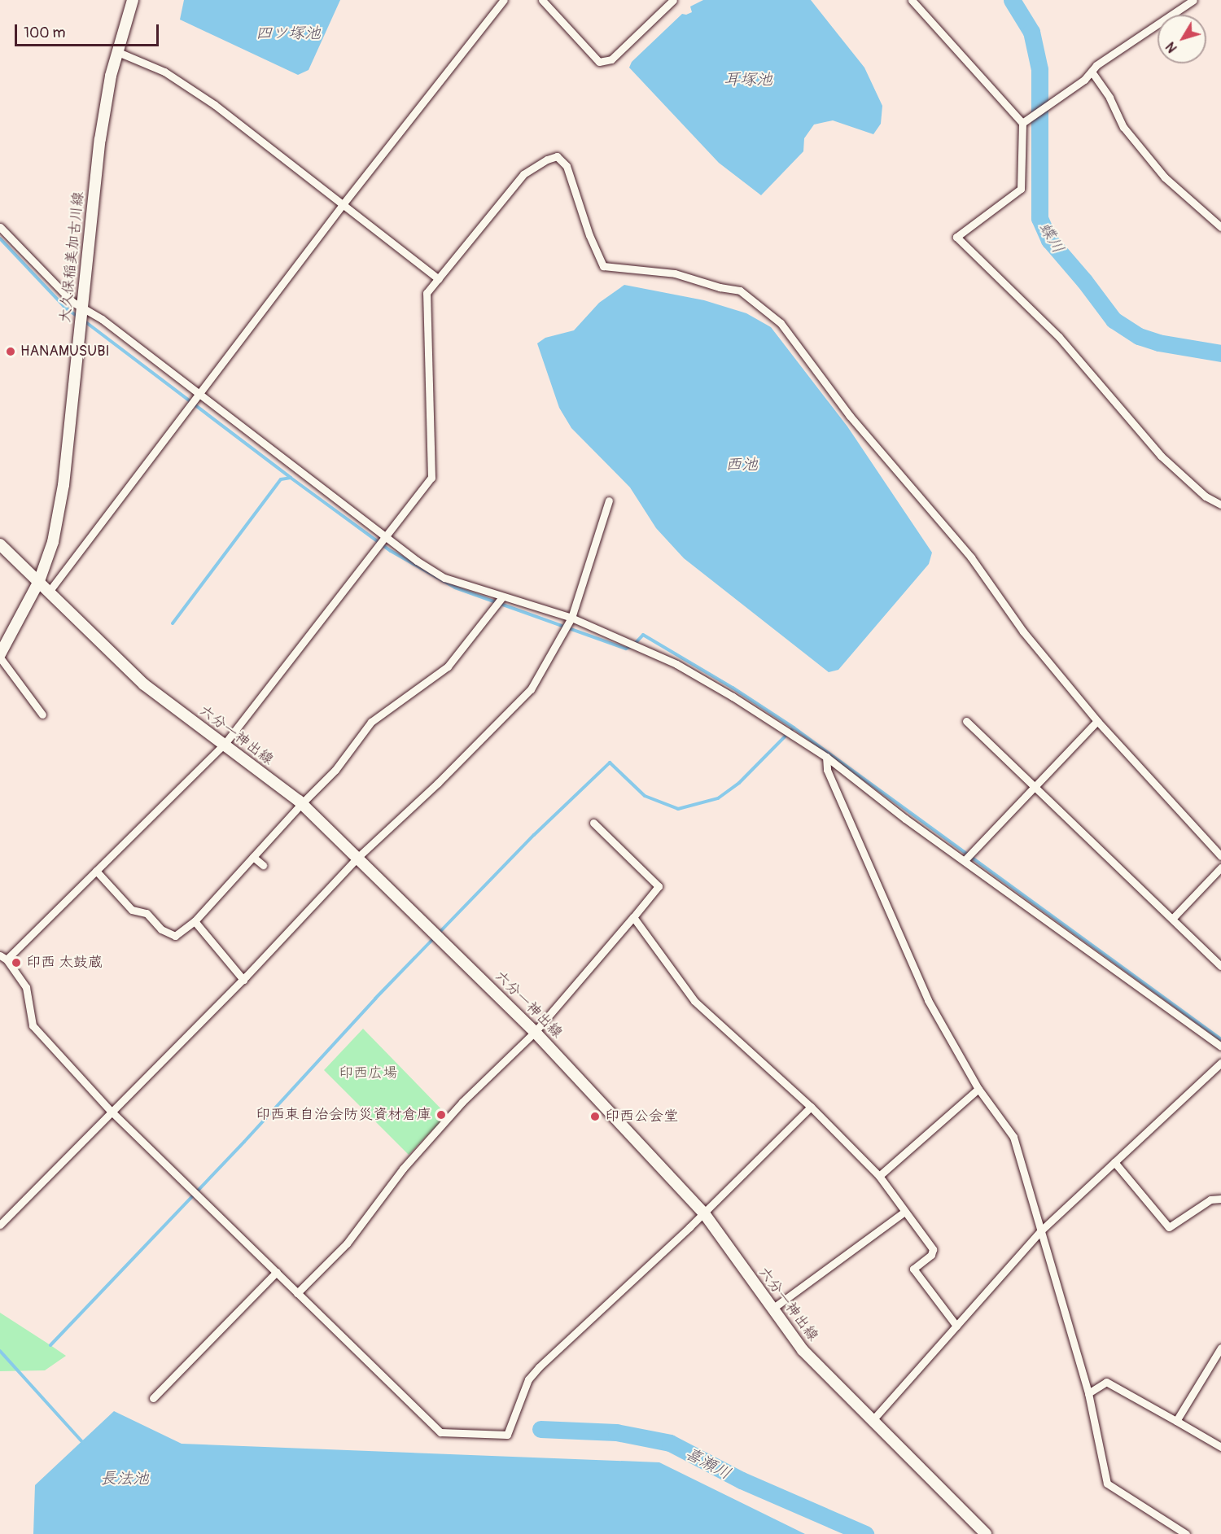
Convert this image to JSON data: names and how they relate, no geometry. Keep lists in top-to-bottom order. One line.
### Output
{"streets":{"main road":["大久保稲美加古川線","六分一神出線"]},"crossings":[["大久保稲美加古川線","六分一神出線"]],"water":["四ツ塚池","耳塚池","蝶川","西池","喜瀬川","長法池"],"parks":["印西広場"],"places":["HANAMUSUBI","印西 太鼓蔵","印西東自治会防災資材倉庫","印西公会堂"],"scale_bar":"100 m","north":"bottom left"}
